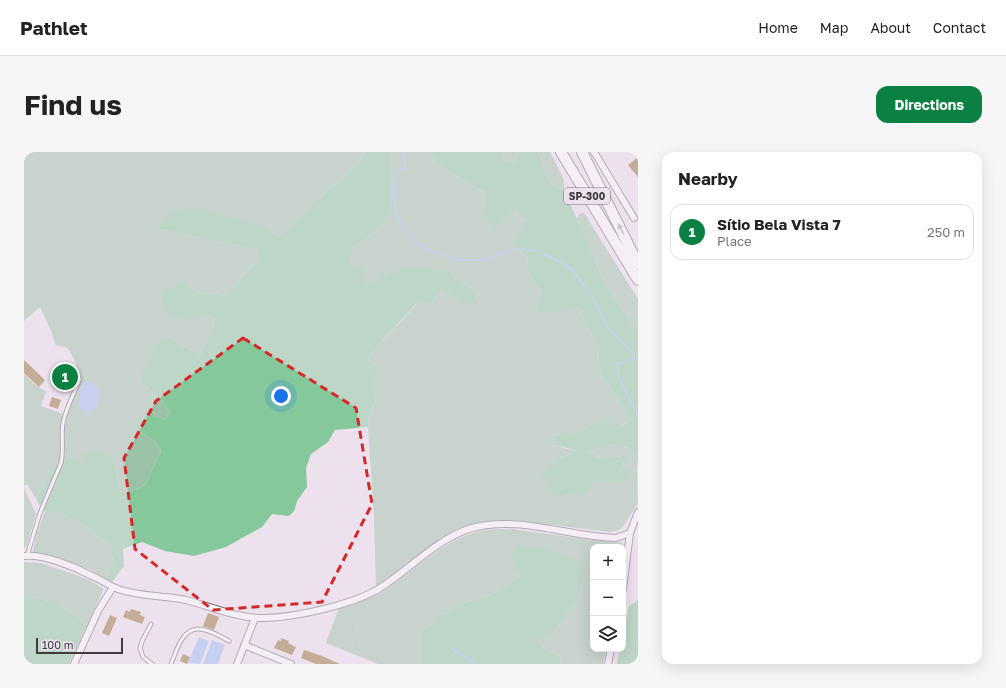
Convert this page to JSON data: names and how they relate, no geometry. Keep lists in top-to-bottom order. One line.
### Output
{"streets":{"main road":["SP-300"]},"scale_bar":"100 m","page":{"header":"Pathlet","nav":["Home","Map","About","Contact"],"buttons":"Directions","title":"Find us","heading":"Nearby","list":[{"mark":"1","name":"Sítio Bela Vista 7","note":"Place","value":"250 m"}],"pins":"1","map_buttons":["+","−"],"scale":"100 m"}}
